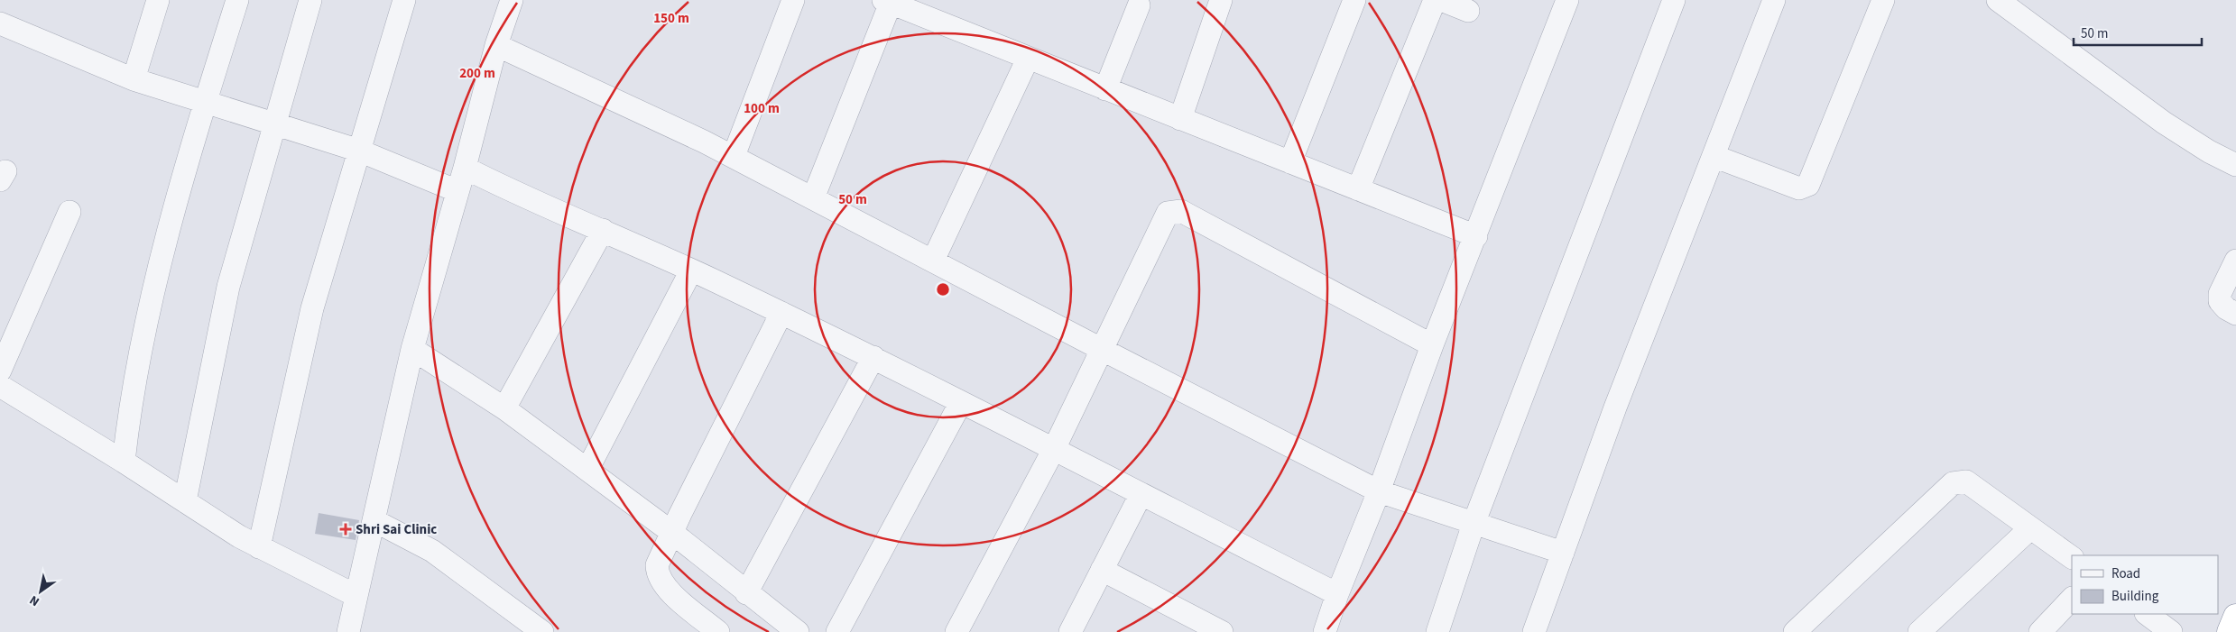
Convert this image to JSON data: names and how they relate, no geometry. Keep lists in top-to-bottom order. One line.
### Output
{"places":{"health":["Shri Sai Clinic"]},"legend":["Road","Building"],"scale_bar":"50 m","north":"bottom left","rings":["150 m","200 m","100 m","50 m"]}
